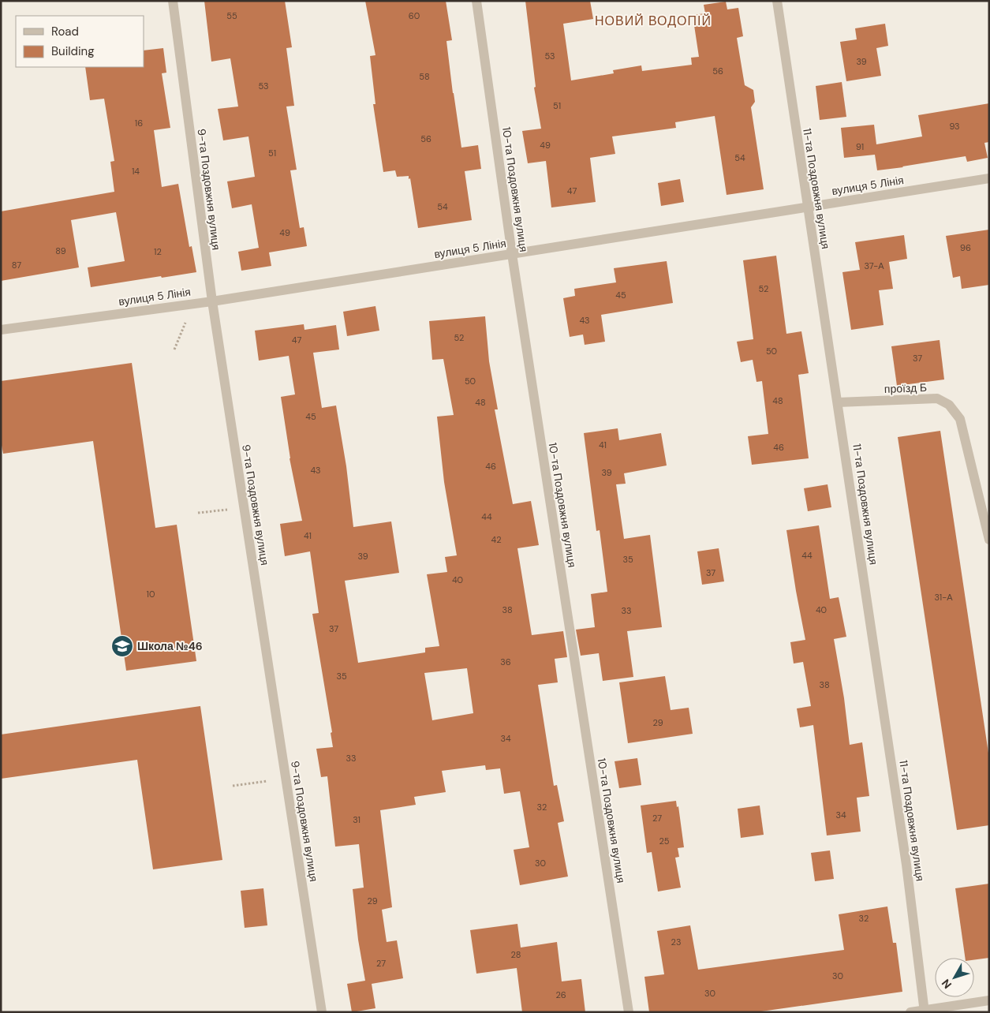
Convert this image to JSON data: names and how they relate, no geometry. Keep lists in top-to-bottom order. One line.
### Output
{"streets":{"street":["вулиця 5 Лінія","11-та Поздовжня вулиця","9-та Поздовжня вулиця","10-та Поздовжня вулиця","проїзд Б"]},"crossings":[["вулиця 5 Лінія","11-та Поздовжня вулиця"],["вулиця 5 Лінія","9-та Поздовжня вулиця"],["вулиця 5 Лінія","10-та Поздовжня вулиця"],["11-та Поздовжня вулиця","проїзд Б"]],"districts":["НОВИЙ ВОДОПІЙ"],"places":{"school or university":["Школа №46"]},"house_numbers":["55","60","53","39","56","58","53","51","16","93","56","49","91","51","54","14","47","54","49","96","89","12","87","37-А","52","45","43","52","47","50","37","50","48","48","45","41","46","46","43","39","44","41","42","44","39","35","37","40","10","31-А","38","40","33","37","36","35","38","29","34","33","32","34","27","31","25","30","29","32","23","28","27","30","30","26"],"legend":["Road","Building"],"north":"bottom left"}
